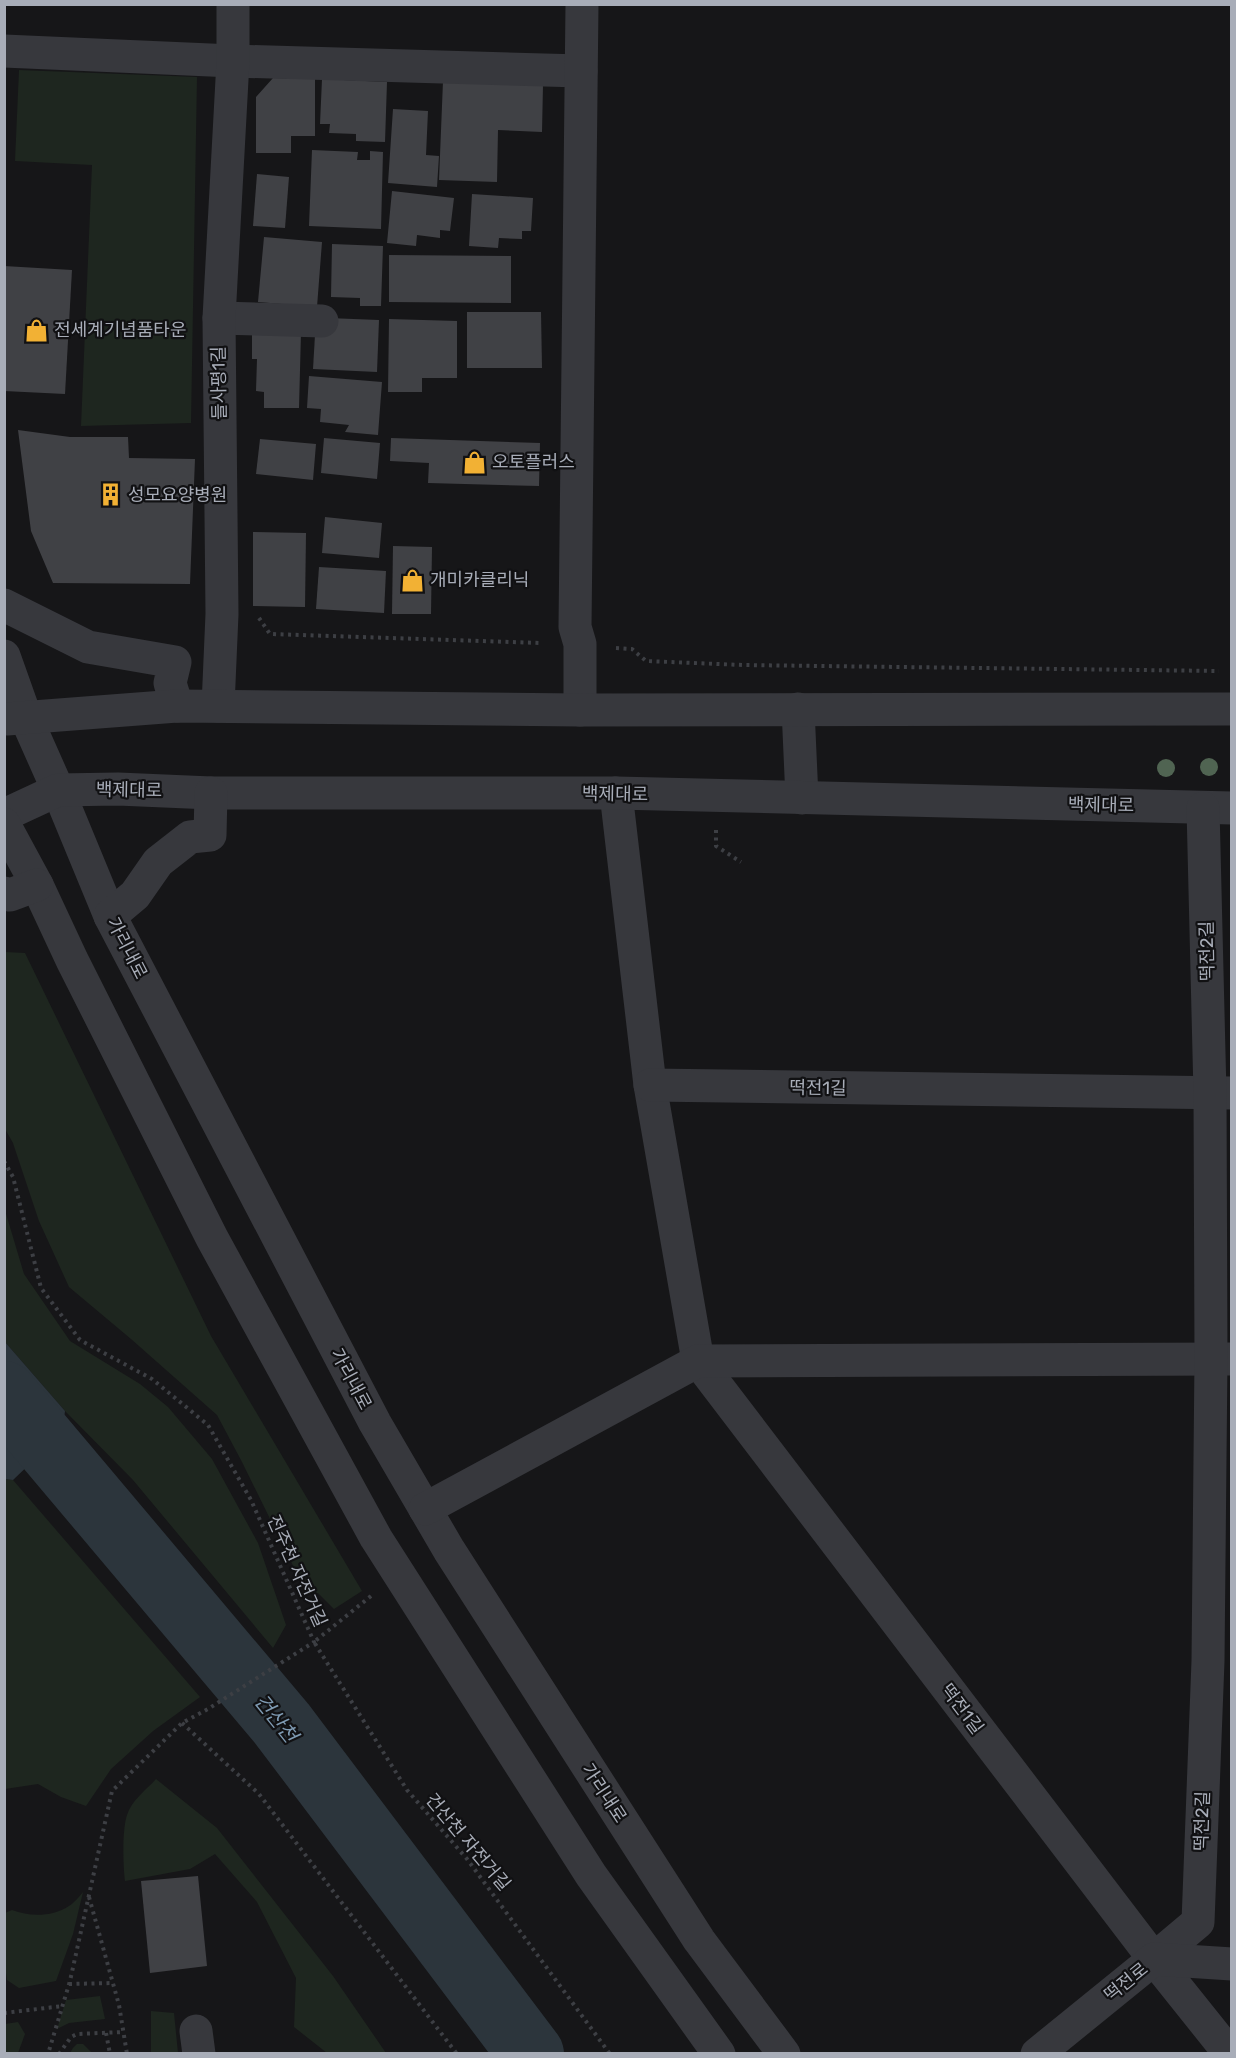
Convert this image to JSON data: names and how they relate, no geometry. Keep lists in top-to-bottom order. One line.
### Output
{"streets":{"street":["들사평1길","백제대로","가리내로","떡전2길","떡전1길","떡전로"],"path":["전주천 자전거길","건산천 자전거길"]},"crossings":[["백제대로","가리내로"],["백제대로","떡전2길"],["백제대로","떡전1길"],["떡전2길","떡전1길"],["떡전2길","떡전로"],["떡전1길","떡전로"],["전주천 자전거길","건산천 자전거길"]],"water":["건산천"],"places":{"shop":["전세계기념품타운","오토플러스","개미카클리닉"],"building":["성모요양병원"]}}
